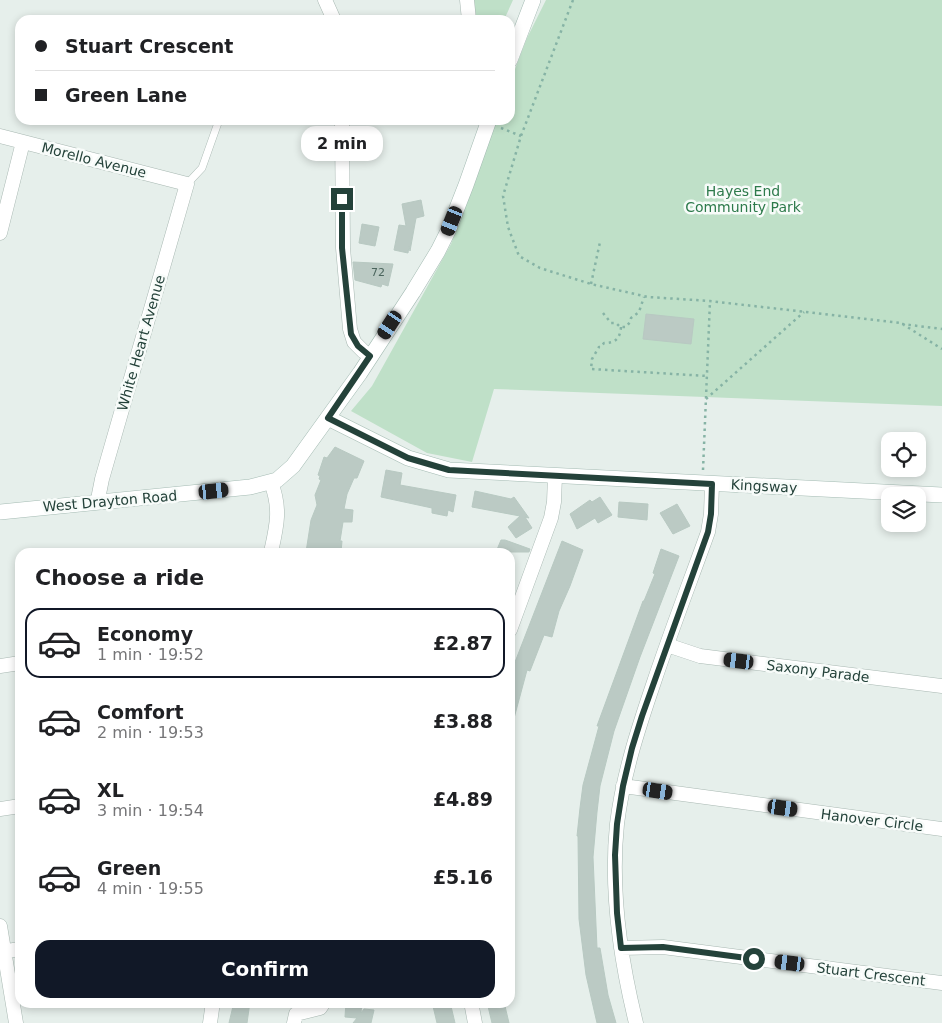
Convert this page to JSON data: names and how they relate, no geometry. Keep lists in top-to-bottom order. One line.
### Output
{"streets":{"main road":["Kingsway","West Drayton Road"],"street":["Morello Avenue","White Heart Avenue","Saxony Parade","Hanover Circle","Stuart Crescent"]},"crossings":[["Morello Avenue","White Heart Avenue"],["White Heart Avenue","West Drayton Road"],["Kingsway","West Drayton Road"]],"parks":["Hayes End Community Park"],"house_numbers":["72"],"page":{"banner":["Stuart Crescent","Green Lane"],"bubble":"2 min","heading":"Choose a ride","list":[{"name":"Economy","note":"1 min · 19:52","value":"£2.87"},{"name":"Comfort","note":"2 min · 19:53","value":"£3.88"},{"name":"XL","note":"3 min · 19:54","value":"£4.89"},{"name":"Green","note":"4 min · 19:55","value":"£5.16"}],"buttons":"Confirm"}}
